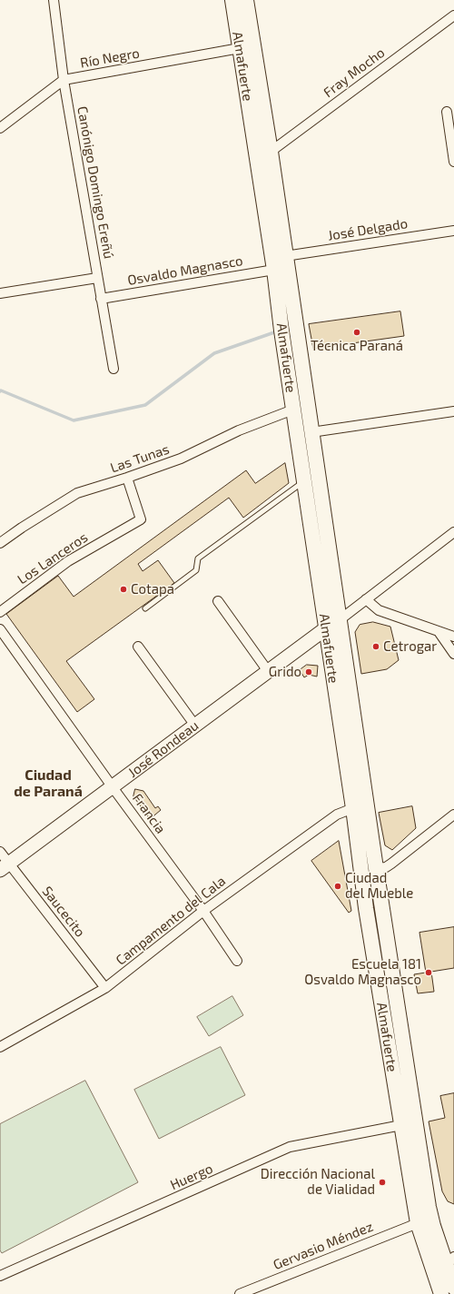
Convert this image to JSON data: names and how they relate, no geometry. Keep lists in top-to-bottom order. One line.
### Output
{"streets":{"main road":["Almafuerte"],"street":["Río Negro","Fray Mocho","Canónigo Domingo Ereñú","José Delgado","Osvaldo Magnasco","Las Tunas","Los Lanceros","José Rondeau","Francia","Saucecito","Campamento del Cala","Huergo","Gervasio Méndez"]},"crossings":[["Río Negro","Almafuerte"],["Río Negro","Canónigo Domingo Ereñú"],["Almafuerte","Fray Mocho"],["Almafuerte","José Delgado"],["Almafuerte","Osvaldo Magnasco"],["Almafuerte","Las Tunas"],["Almafuerte","José Rondeau"],["Almafuerte","Campamento del Cala"],["Almafuerte","Huergo"],["Almafuerte","Gervasio Méndez"],["Canónigo Domingo Ereñú","Osvaldo Magnasco"],["Las Tunas","Los Lanceros"],["José Rondeau","Francia"],["José Rondeau","Saucecito"],["Francia","Campamento del Cala"],["Saucecito","Campamento del Cala"]],"districts":["Ciudad de Paraná"],"places":["Técnica Paraná","Cotapa","Cetrogar","Grido","Ciudad del Mueble","Escuela 181 Osvaldo Magnasco","Dirección Nacional de Vialidad"]}
